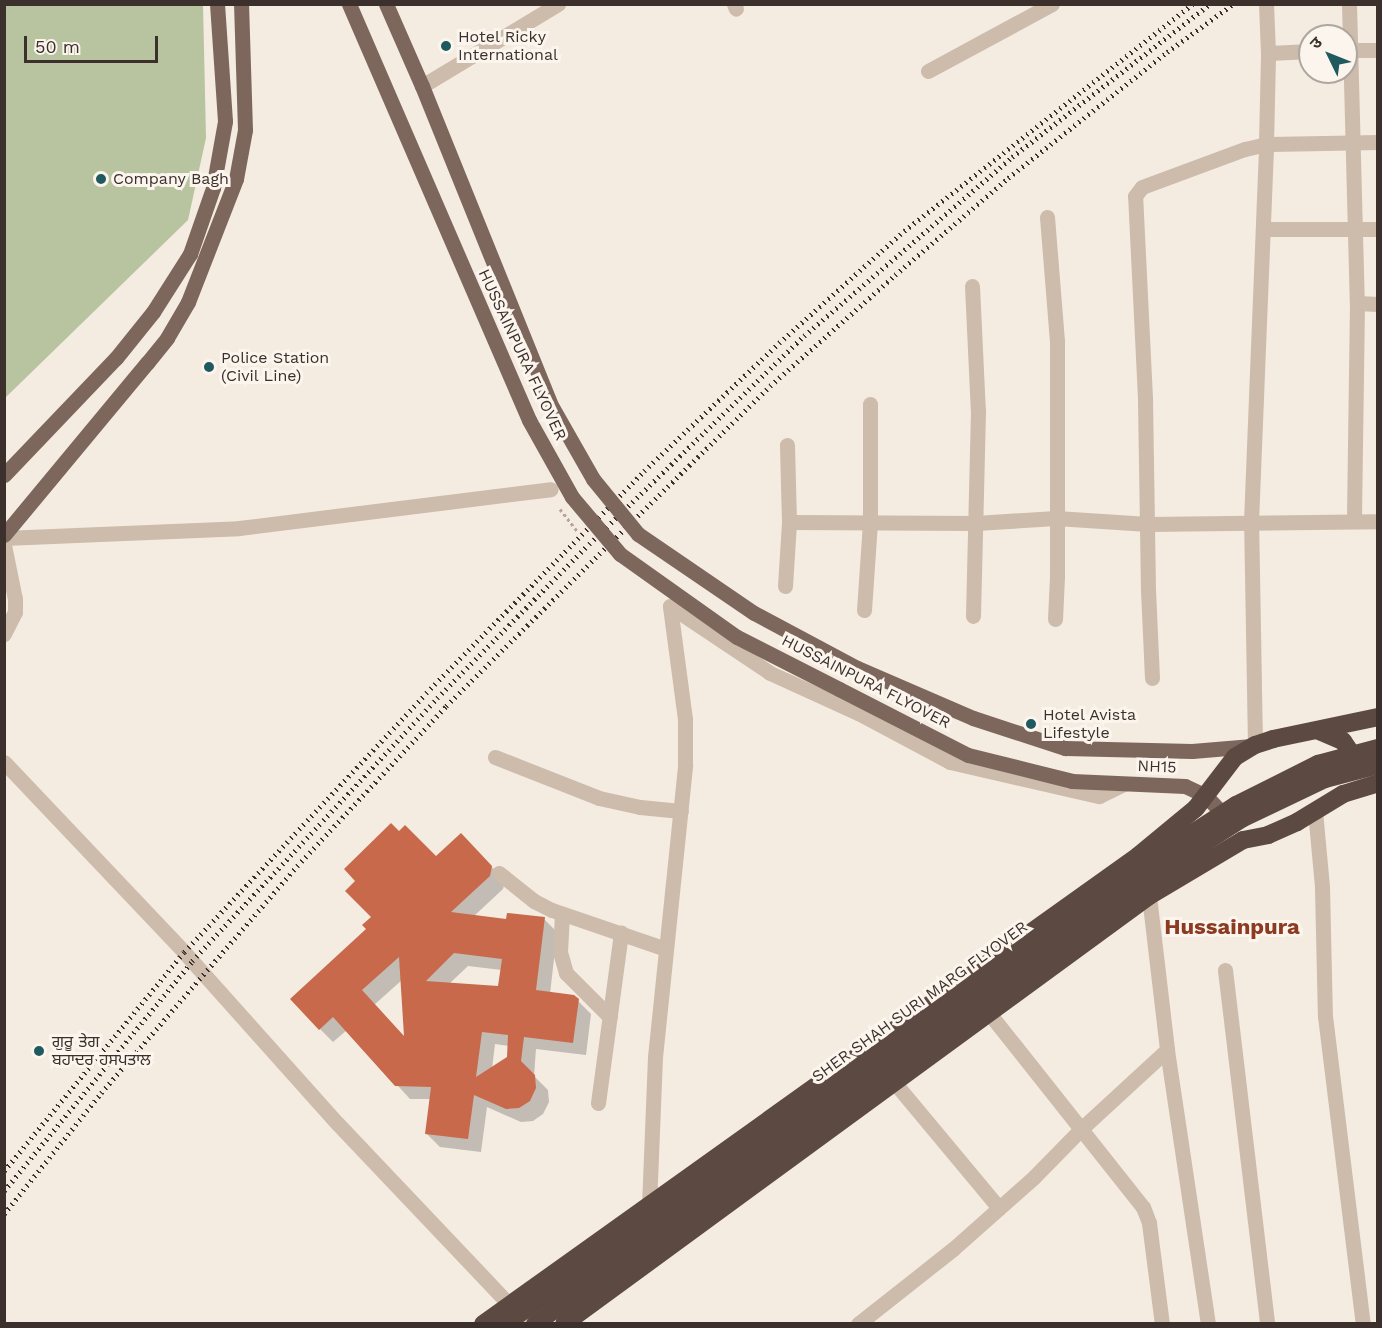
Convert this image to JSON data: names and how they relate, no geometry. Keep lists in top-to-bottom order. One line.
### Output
{"streets":{"highway":["SHER SHAH SURI MARG FLYOVER"],"main road":["HUSSAINPURA FLYOVER","NH15"]},"crossings":[["HUSSAINPURA FLYOVER","NH15"]],"districts":["Hussainpura"],"places":["Hotel Ricky International","Company Bagh","Police Station (Civil Line)","Hotel Avista Lifestyle","ਗੁਰੂ ਤੇਗ ਬਹਾਦਰ ਹਸਪਤਾਲ"],"scale_bar":"50 m","north":"top left"}
